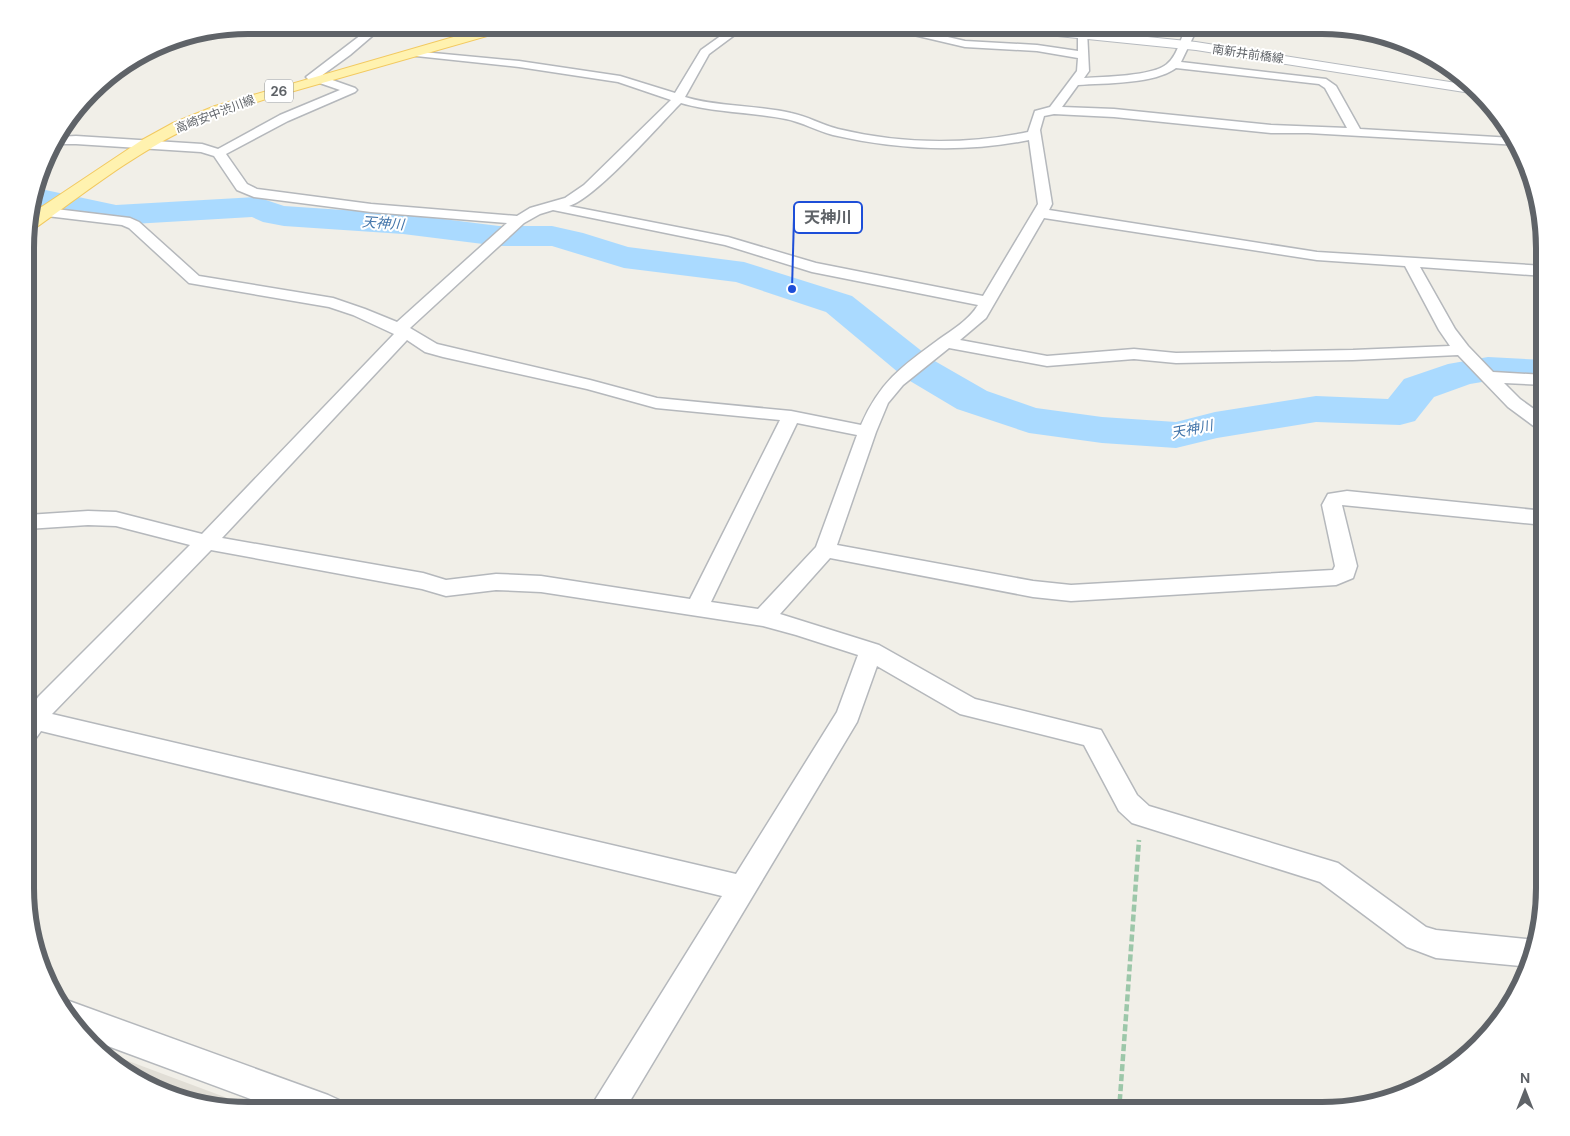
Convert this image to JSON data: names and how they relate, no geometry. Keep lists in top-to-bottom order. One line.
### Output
{"streets":{"main road":["南新井前橋線","26","高崎安中渋川線"]},"water":["天神川"],"places":["天神川"],"north":"top"}
